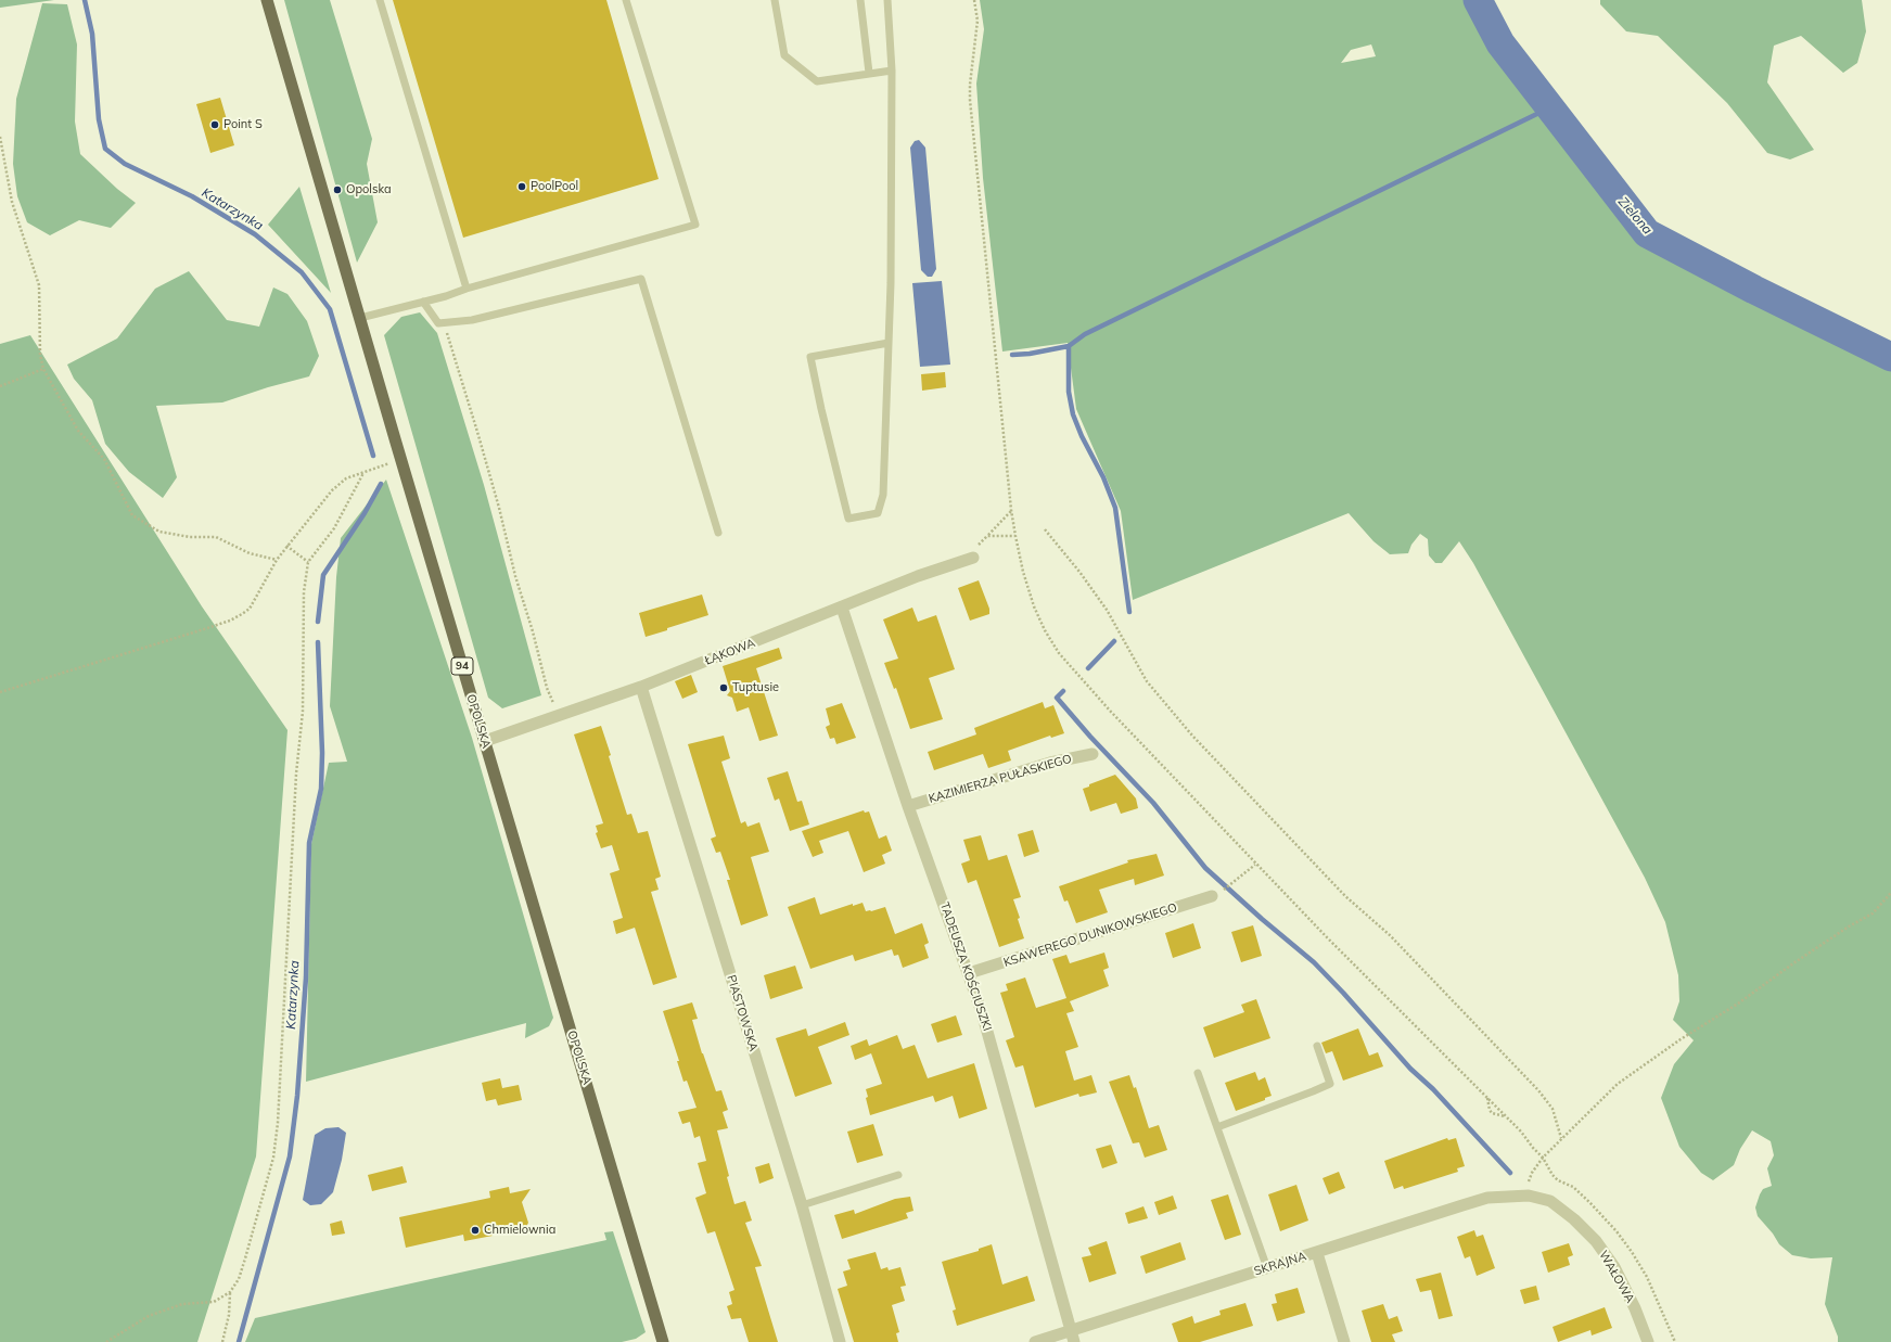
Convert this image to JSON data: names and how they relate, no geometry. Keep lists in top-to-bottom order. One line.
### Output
{"streets":{"main road":["94","OPOLSKA"],"street":["ŁĄKOWA","KAZIMIERZA PUŁASKIEGO","KSAWEREGO DUNIKOWSKIEGO","TADEUSZA KOŚCIUSZKI","PIASTOWSKA","SKRAJNA","WAŁOWA"]},"crossings":[["ŁĄKOWA","OPOLSKA"],["ŁĄKOWA","TADEUSZA KOŚCIUSZKI"],["ŁĄKOWA","PIASTOWSKA"],["KAZIMIERZA PUŁASKIEGO","TADEUSZA KOŚCIUSZKI"],["KSAWEREGO DUNIKOWSKIEGO","TADEUSZA KOŚCIUSZKI"],["TADEUSZA KOŚCIUSZKI","SKRAJNA"],["SKRAJNA","WAŁOWA"]],"water":["Katarzynka","Zielona"],"places":["Point S","PoolPool","Opolska","Tuptusie","Chmielownia"]}
